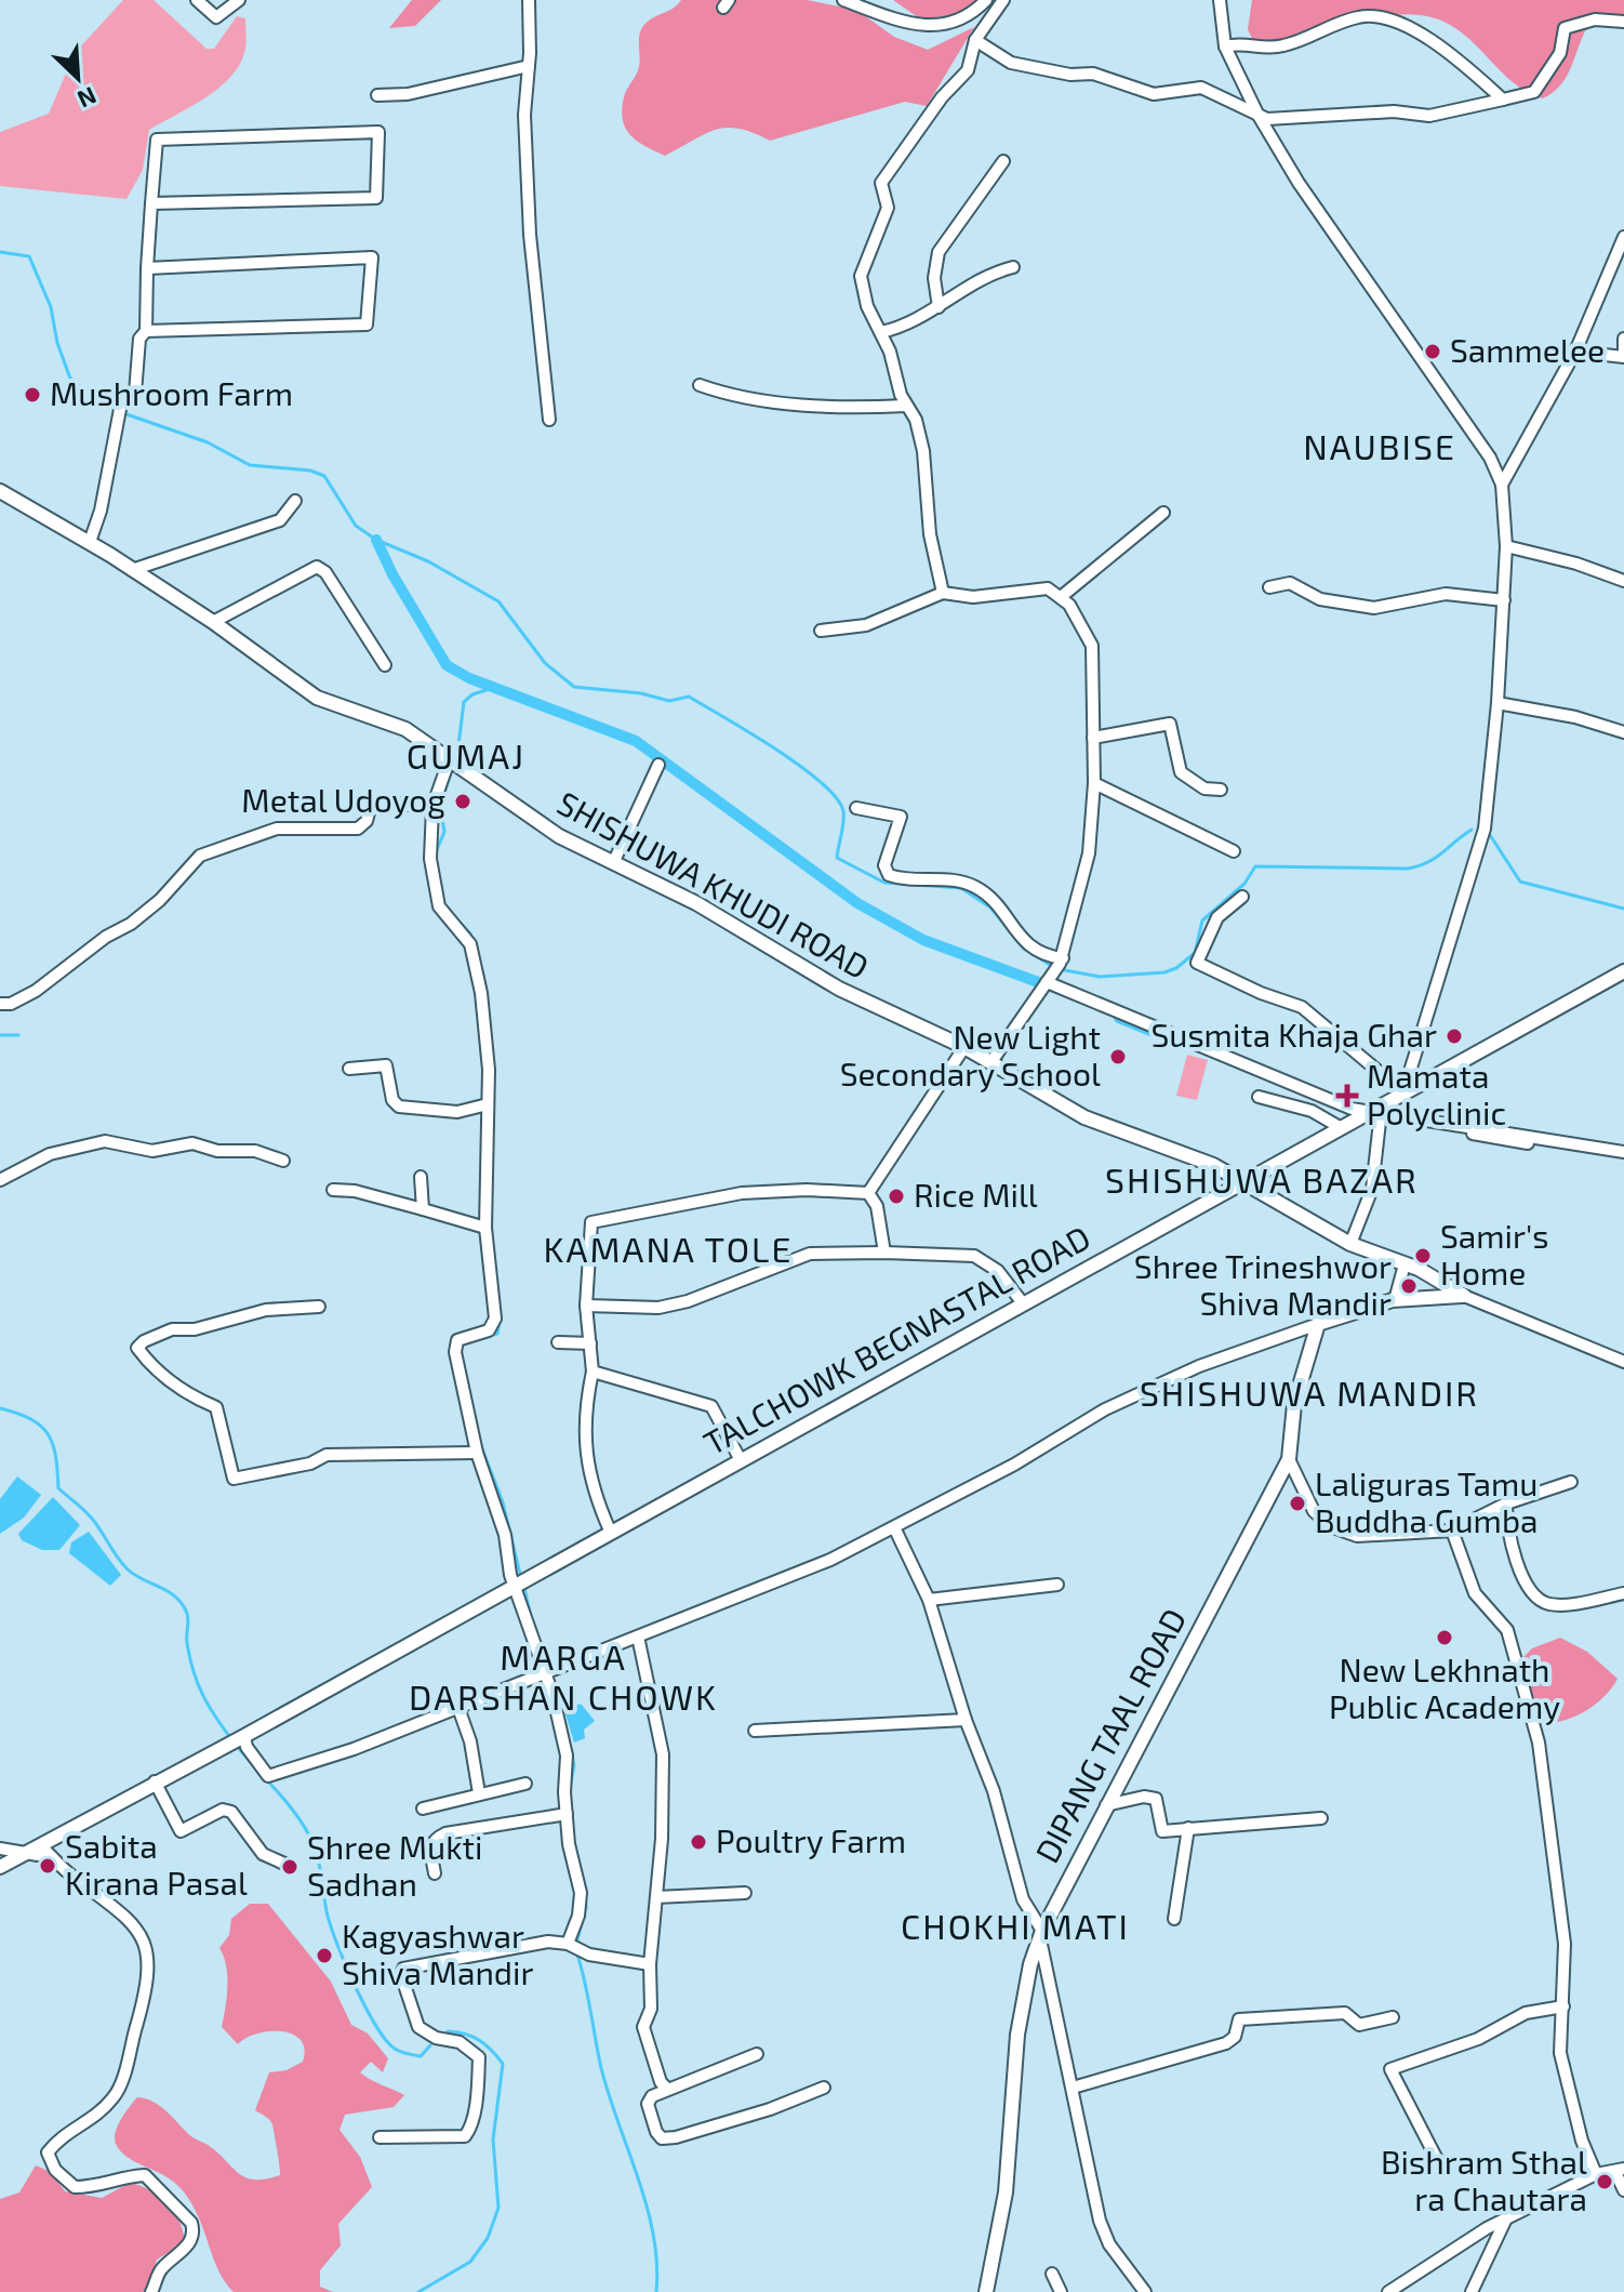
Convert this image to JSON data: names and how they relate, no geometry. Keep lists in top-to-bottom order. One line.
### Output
{"streets":{"main road":["SHISHUWA KHUDI ROAD","TALCHOWK BEGNASTAL ROAD","DIPANG TAAL ROAD"]},"crossings":[["SHISHUWA KHUDI ROAD","TALCHOWK BEGNASTAL ROAD"]],"districts":["NAUBISE","GUMAJ","SHISHUWA BAZAR","KAMANA TOLE","SHISHUWA MANDIR","MARGA DARSHAN CHOWK","CHOKHI MATI"],"places":{"other":["Sammelee","Mushroom Farm","Metal Udoyog","Susmita Khaja Ghar","New Light Secondary School","Rice Mill","Samir's Home","Shree Trineshwor Shiva Mandir","Laliguras Tamu Buddha Gumba","New Lekhnath Public Academy","Poultry Farm","Sabita Kirana Pasal","Shree Mukti Sadhan","Kagyashwar Shiva Mandir","Bishram Sthal ra Chautara"],"health":["Mamata Polyclinic"]},"north":"bottom right"}
